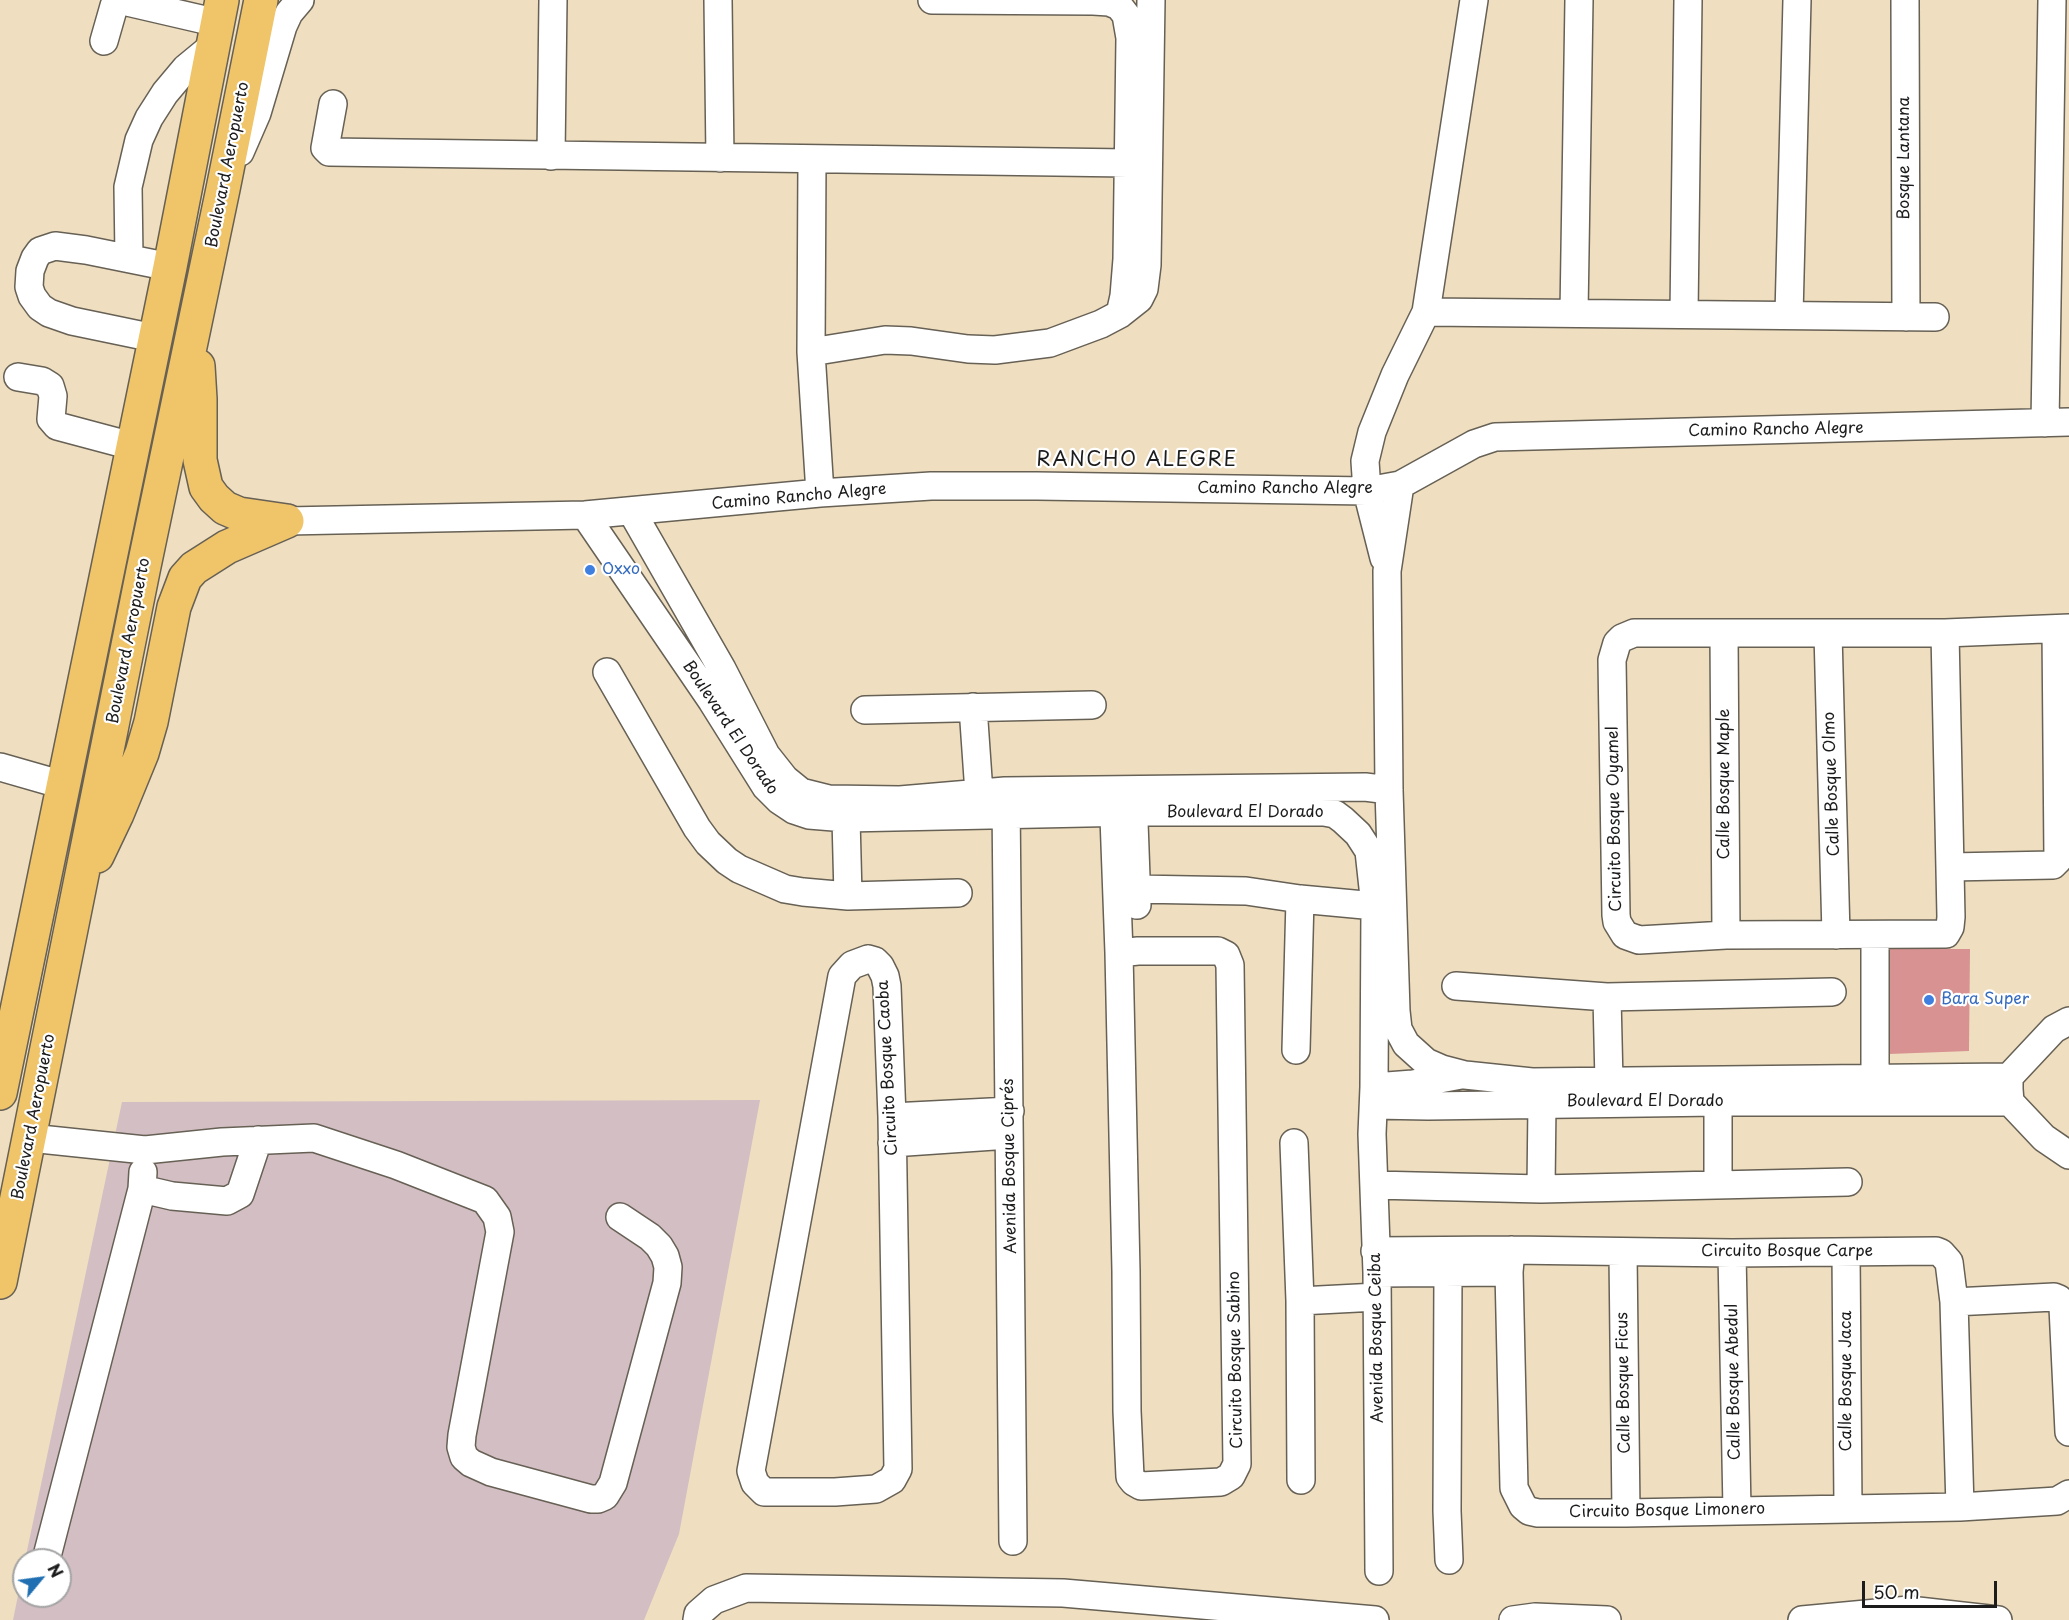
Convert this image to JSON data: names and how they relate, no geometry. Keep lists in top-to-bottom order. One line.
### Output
{"streets":{"highway":["Boulevard Aeropuerto"],"street":["Bosque Lantana","Camino Rancho Alegre","Boulevard El Dorado","Calle Bosque Maple","Calle Bosque Olmo","Circuito Bosque Oyamel","Circuito Bosque Caoba","Avenida Bosque Ciprés","Circuito Bosque Carpe","Avenida Bosque Ceiba","Circuito Bosque Sabino","Calle Bosque Jaca","Calle Bosque Abedul","Calle Bosque Ficus","Circuito Bosque Limonero"]},"crossings":[["Camino Rancho Alegre","Boulevard El Dorado"],["Boulevard El Dorado","Avenida Bosque Ciprés"],["Boulevard El Dorado","Avenida Bosque Ceiba"],["Boulevard El Dorado","Circuito Bosque Sabino"],["Calle Bosque Maple","Circuito Bosque Oyamel"],["Calle Bosque Olmo","Circuito Bosque Oyamel"],["Circuito Bosque Carpe","Avenida Bosque Ceiba"],["Circuito Bosque Carpe","Calle Bosque Jaca"],["Circuito Bosque Carpe","Calle Bosque Abedul"],["Circuito Bosque Carpe","Calle Bosque Ficus"],["Circuito Bosque Carpe","Circuito Bosque Limonero"],["Calle Bosque Jaca","Circuito Bosque Limonero"],["Calle Bosque Abedul","Circuito Bosque Limonero"],["Calle Bosque Ficus","Circuito Bosque Limonero"]],"districts":["RANCHO ALEGRE"],"places":["Oxxo","Bara Super"],"scale_bar":"50 m","north":"top right"}
